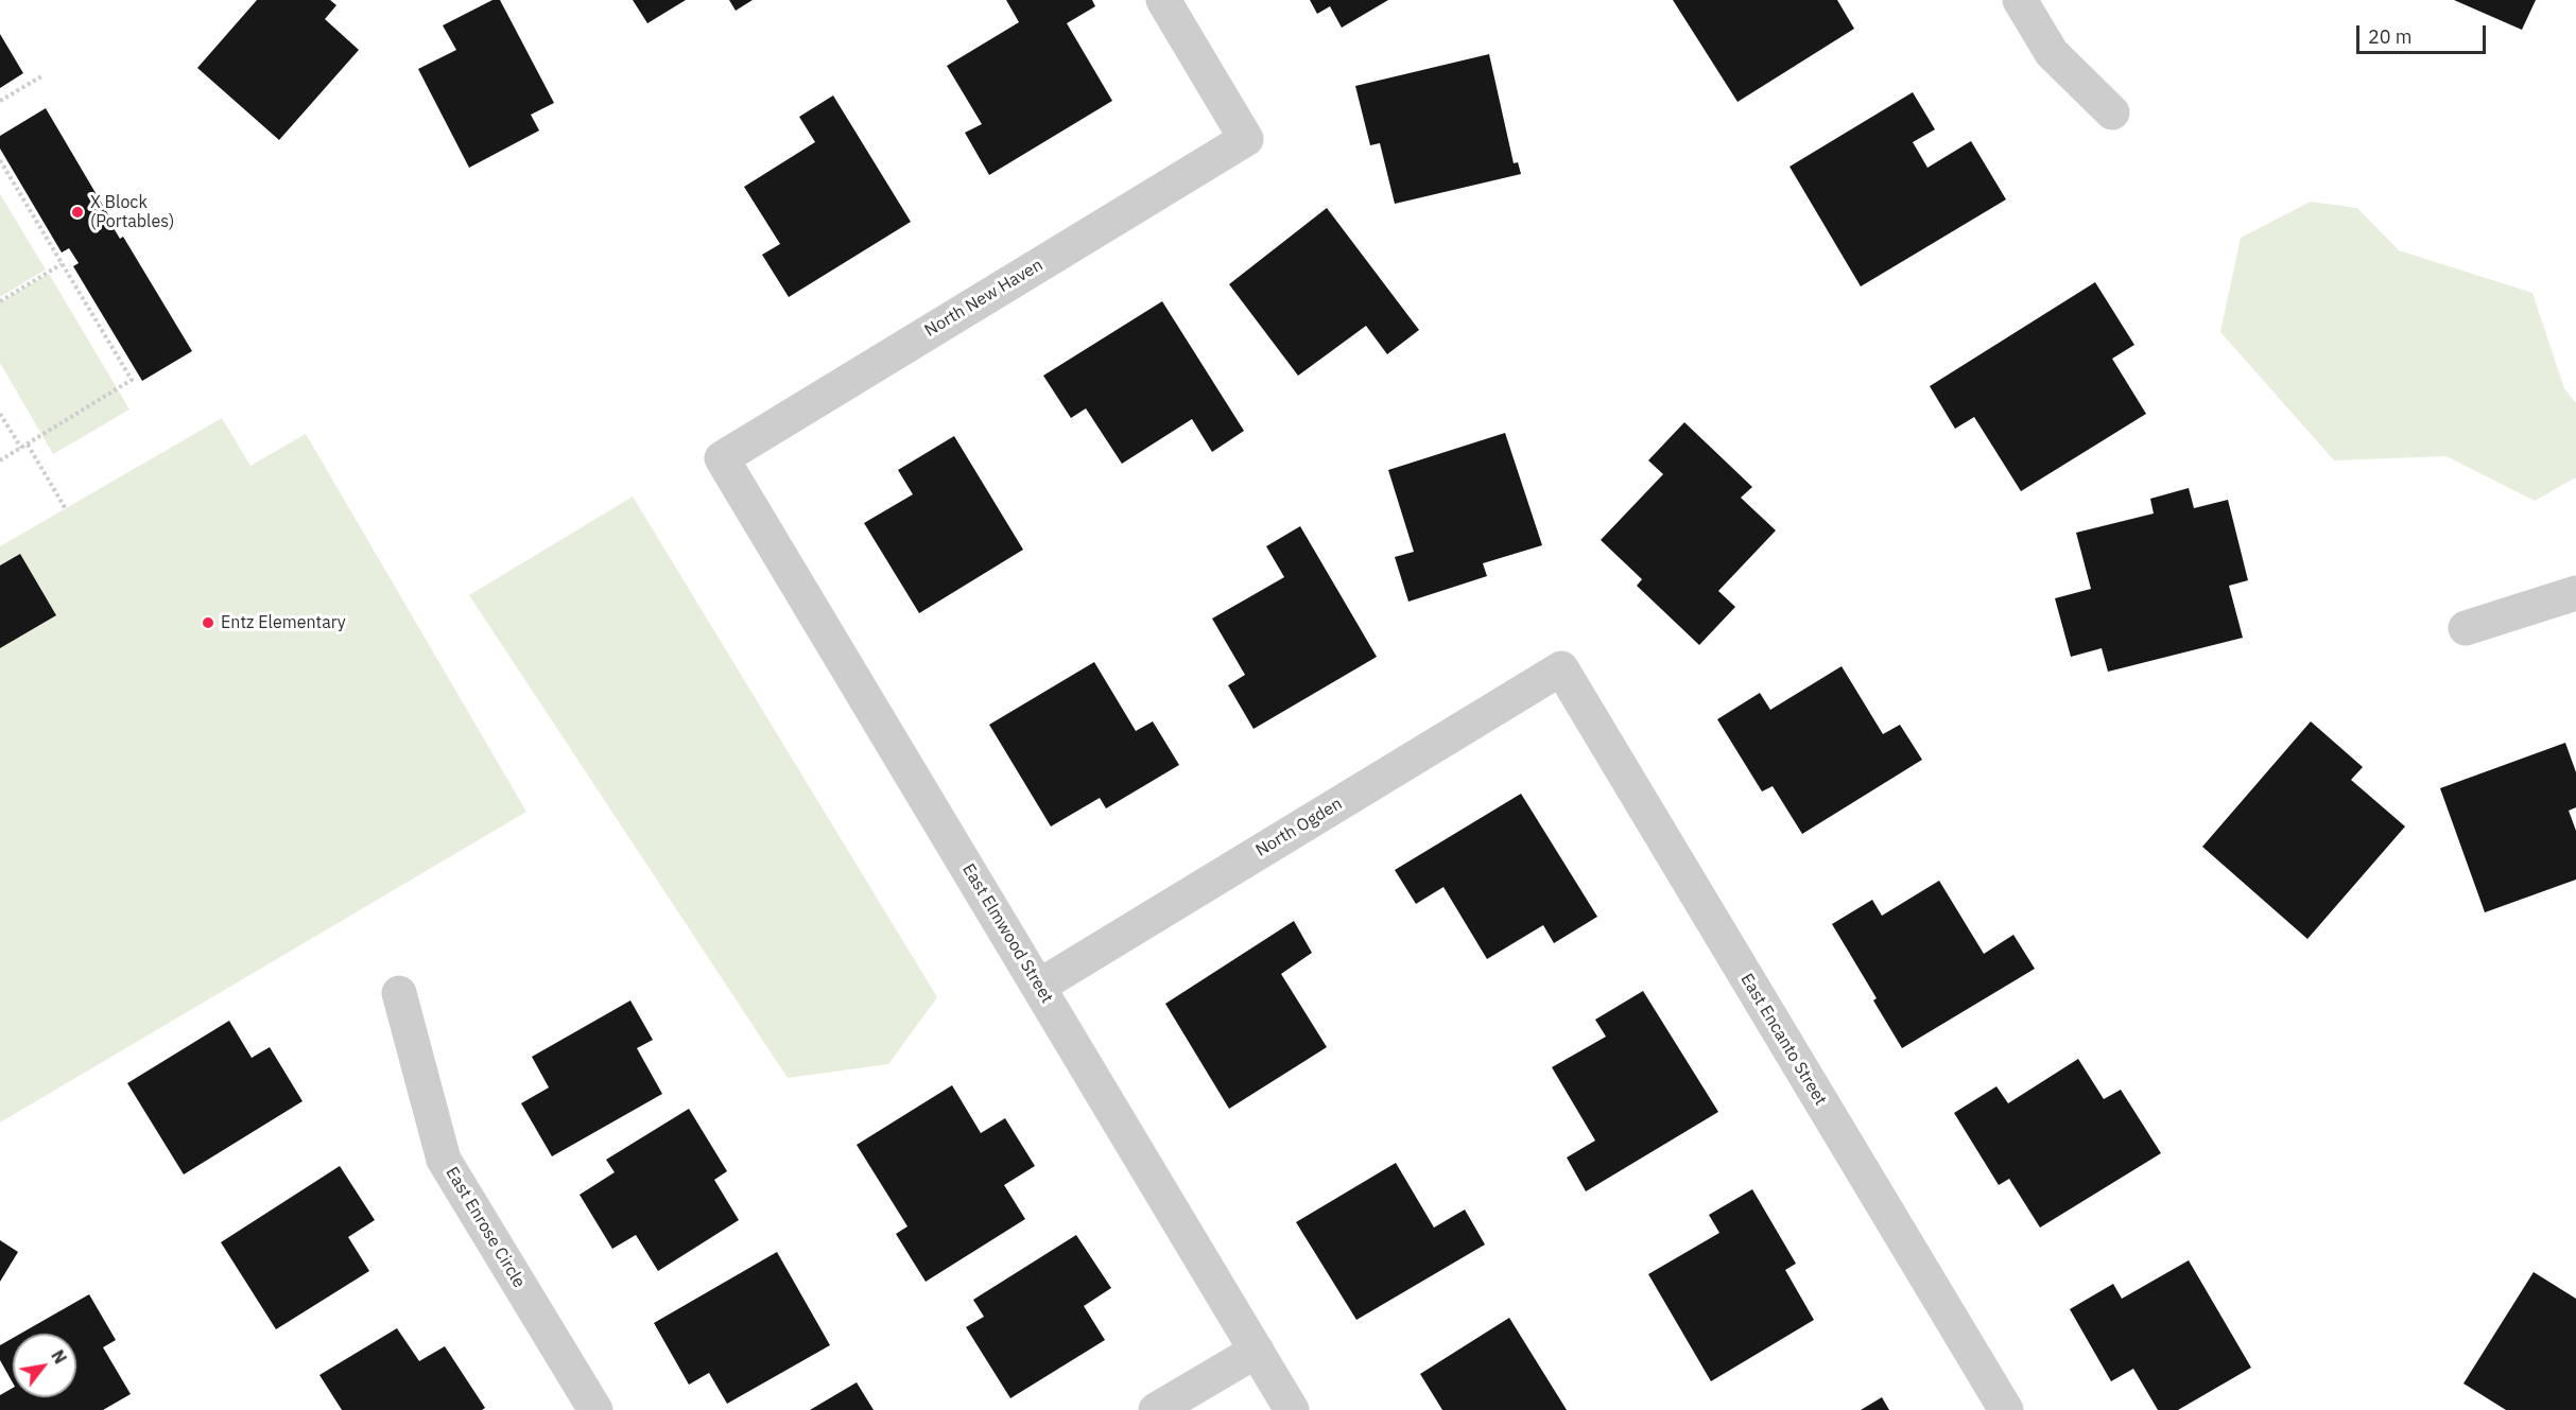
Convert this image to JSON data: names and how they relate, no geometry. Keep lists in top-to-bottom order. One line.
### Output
{"streets":{"street":["North New Haven","North Ogden","East Elmwood Street","East Encanto Street","East Enrose Circle"]},"crossings":[["North New Haven","East Elmwood Street"],["North Ogden","East Elmwood Street"],["North Ogden","East Encanto Street"]],"places":["X Block (Portables)","Entz Elementary"],"scale_bar":"20 m","north":"top right"}
